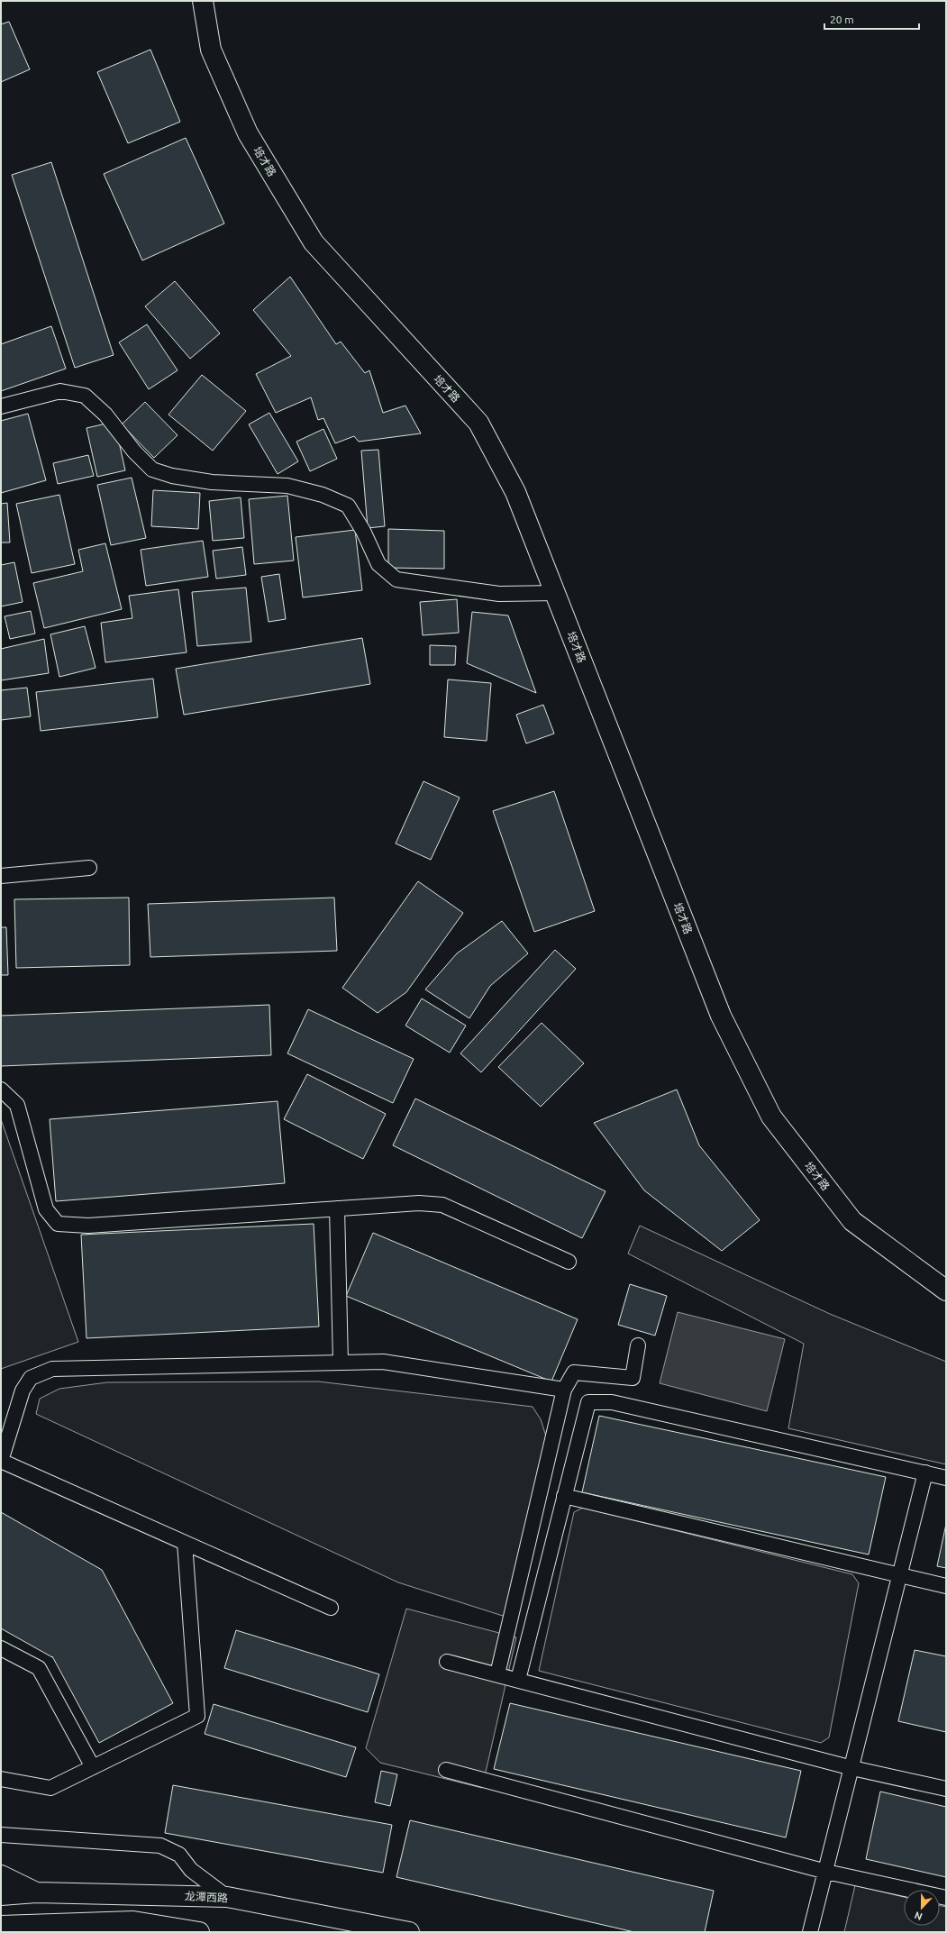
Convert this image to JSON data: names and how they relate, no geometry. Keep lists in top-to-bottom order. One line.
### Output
{"streets":{"street":["培才路","龙潭西路"]},"scale_bar":"20 m","north":"bottom"}
